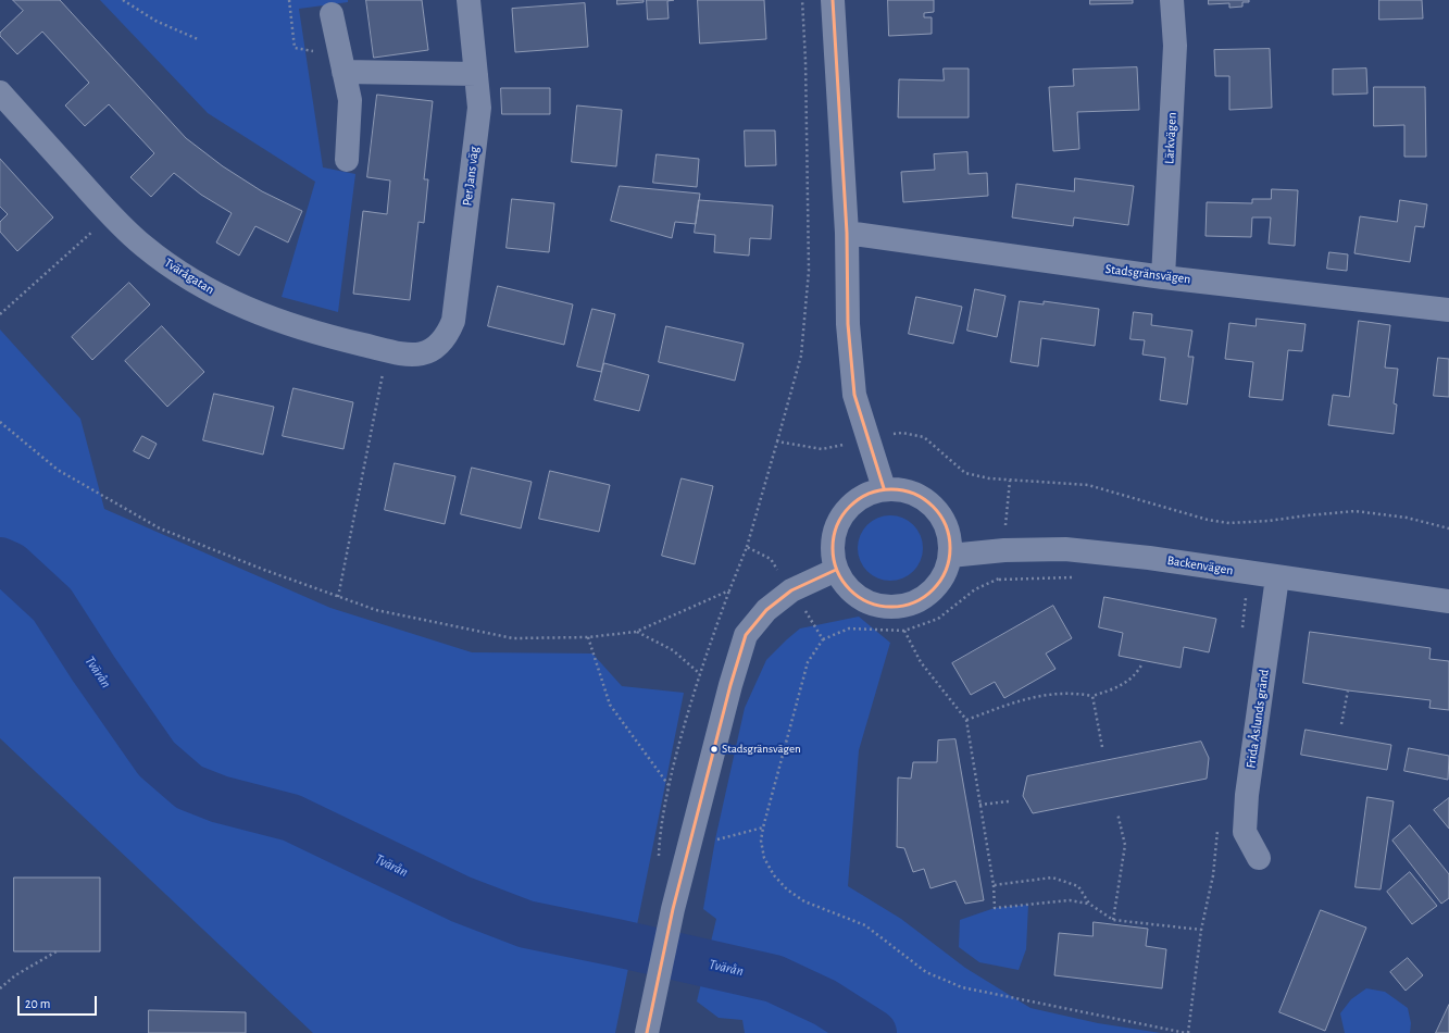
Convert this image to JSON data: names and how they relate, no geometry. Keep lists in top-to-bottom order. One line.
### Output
{"streets":{"street":["Lärkvägen","Per Jans väg","Stadsgränsvägen","Tvärågatan","Backenvägen","Frida Åslunds gränd"]},"crossings":[["Lärkvägen","Stadsgränsvägen"],["Per Jans väg","Tvärågatan"],["Backenvägen","Frida Åslunds gränd"]],"water":["Tvärån"],"places":["Stadsgränsvägen"],"scale_bar":"20 m"}
